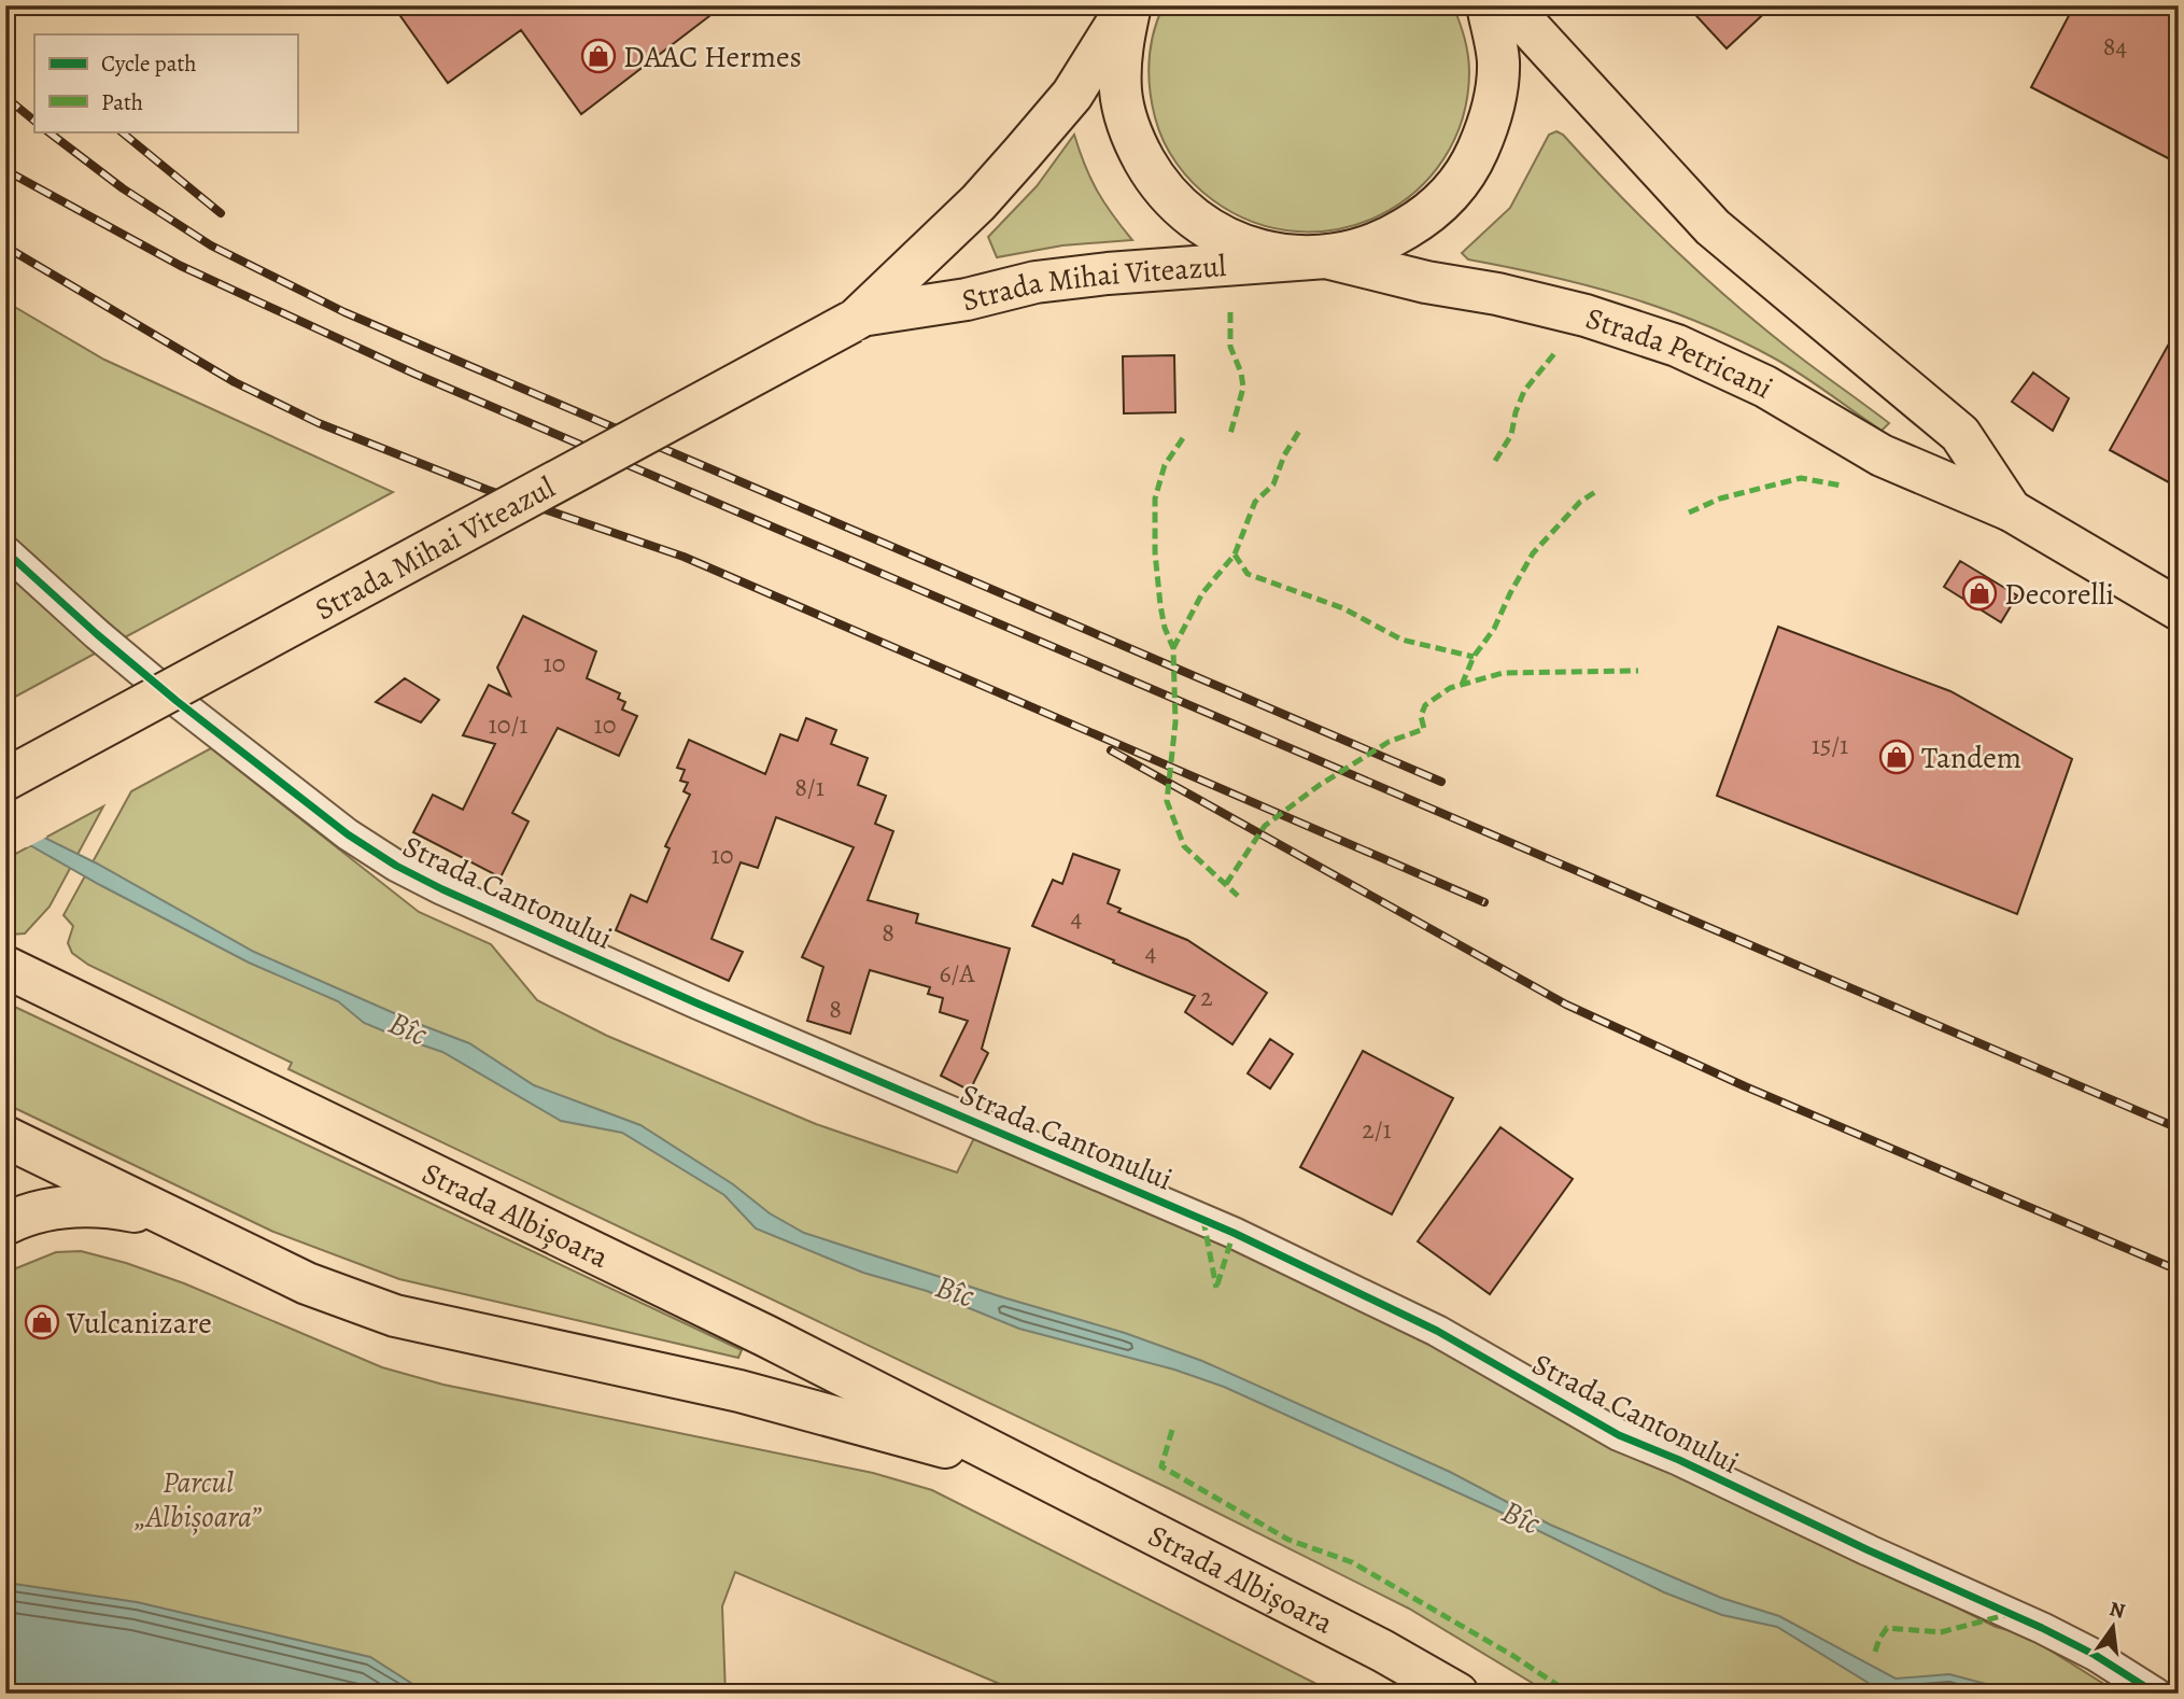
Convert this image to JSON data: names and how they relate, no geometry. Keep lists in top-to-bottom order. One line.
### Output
{"streets":{"main road":["Strada Mihai Viteazul","Strada Petricani","Strada Albișoara"],"street":["Strada Cantonului"]},"crossings":[["Strada Mihai Viteazul","Strada Petricani"]],"water":["Bîc"],"parks":["Parcul „Albișoara”"],"places":{"shop":["DAAC Hermes","Decorelli","Tandem","Vulcanizare"]},"house_numbers":["84","10","10/1","10","15/1","8/1","10","4","8","4","6/A","2","8","2/1"],"legend":["Cycle path","Path"],"north":"top"}
